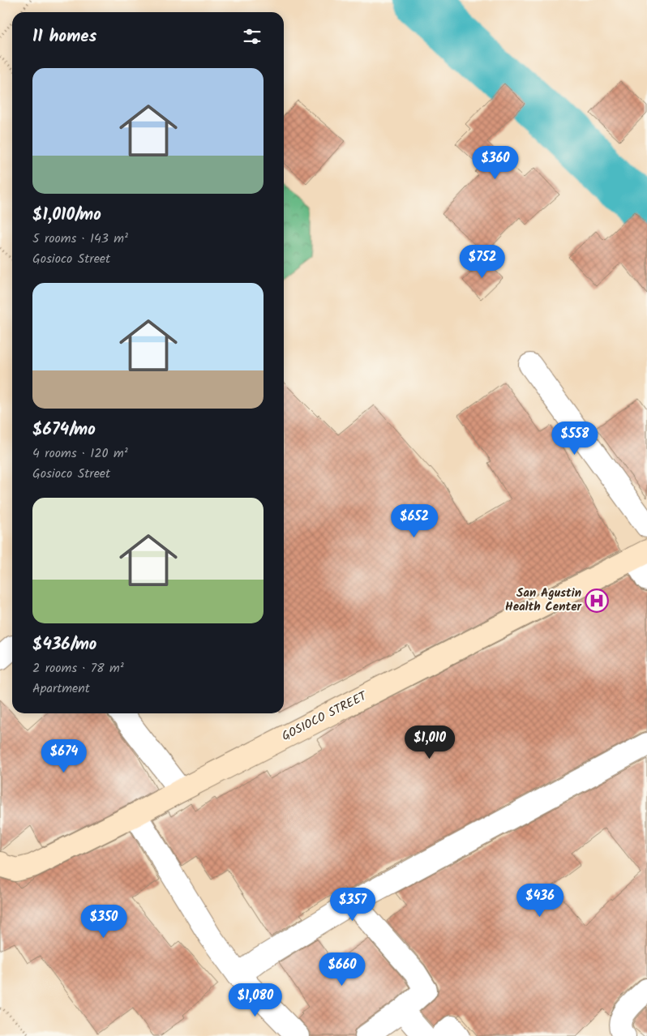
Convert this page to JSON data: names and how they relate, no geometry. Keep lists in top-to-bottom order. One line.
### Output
{"streets":{"street":["GOSIOCO STREET"]},"places":{"hospital":["San Agustin Health Center"]},"page":{"heading":"11 homes","list":[{"name":"$1,010/mo","note":"5 rooms · 143 m² · Gosioco Street"},{"name":"$674/mo","note":"4 rooms · 120 m² · Gosioco Street"},{"name":"$436/mo","note":"2 rooms · 78 m² · Apartment"}],"price":["$360","$752","$558","$652","$1,010","$674","$436","$357","$350","$660","$1,080"]}}
